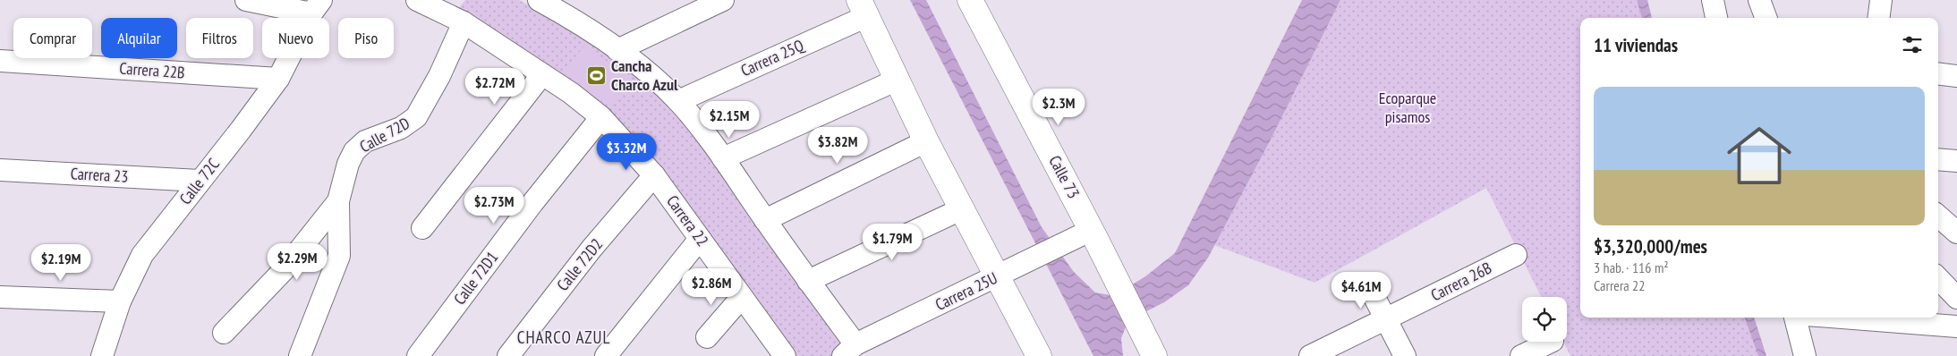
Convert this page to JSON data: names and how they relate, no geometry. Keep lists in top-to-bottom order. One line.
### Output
{"streets":{"main road":["Calle 73"],"street":["Carrera 25Q","Carrera 22B","Calle 72D","Carrera 23","Calle 72C","Carrera 22","Calle 72D2","Calle 72D1","Carrera 26B","Carrera 25U"]},"crossings":[["Carrera 22B","Calle 72C"],["Calle 72D","Carrera 22"],["Carrera 23","Calle 72C"],["Calle 73","Carrera 25U"],["Carrera 22","Calle 72D2"],["Carrera 22","Calle 72D1"]],"districts":["CHARCO AZUL"],"parks":["Ecoparque pisamos"],"places":{"sports":["Cancha Charco Azul"]},"page":{"chip":["Comprar","Alquilar","Filtros","Nuevo","Piso"],"heading":"11 viviendas","price":["$2.72M","$2.3M","$2.15M","$3.82M","$3.32M","$2.73M","$1.79M","$2.29M","$2.19M","$2.86M","$4.61M"],"list":[{"name":"$3,320,000/mes","note":"3 hab. · 116 m² · Carrera 22"}]}}
